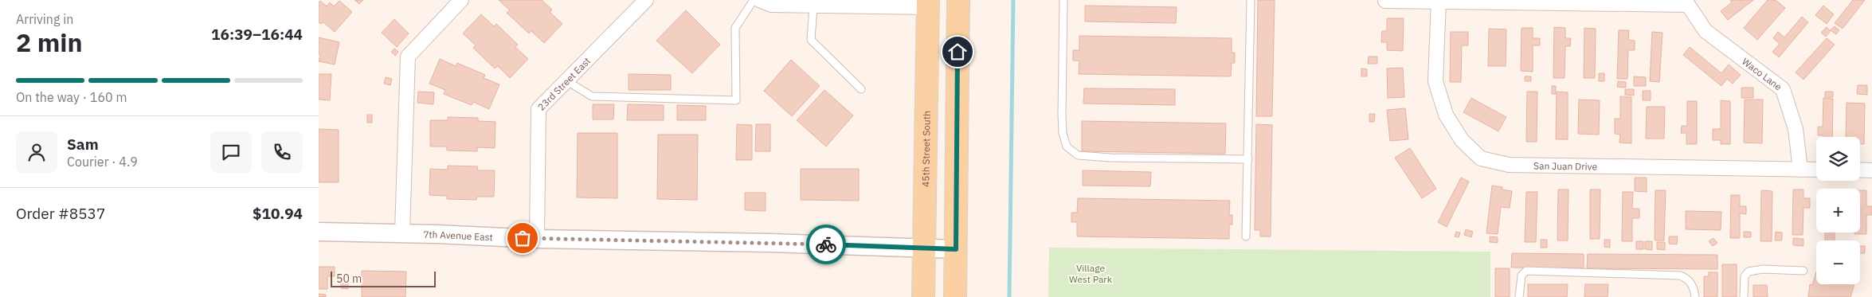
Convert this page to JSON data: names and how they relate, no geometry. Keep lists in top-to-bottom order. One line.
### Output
{"streets":{"main road":["45th Street South"],"street":["Waco Lane","23rd Street East","San Juan Drive","7th Avenue East"]},"crossings":[["Waco Lane","San Juan Drive"],["23rd Street East","7th Avenue East"],["45th Street South","7th Avenue East"]],"parks":["Village West Park"],"scale_bar":"50 m","page":{"heading":["2 min","Arriving in","16:39–16:44"],"panel":["Sam","Courier · 4.9","Order #8537","$10.94"],"bar":"On the way · 160 m","map_buttons":["+","−"],"scale":"50 m"}}
